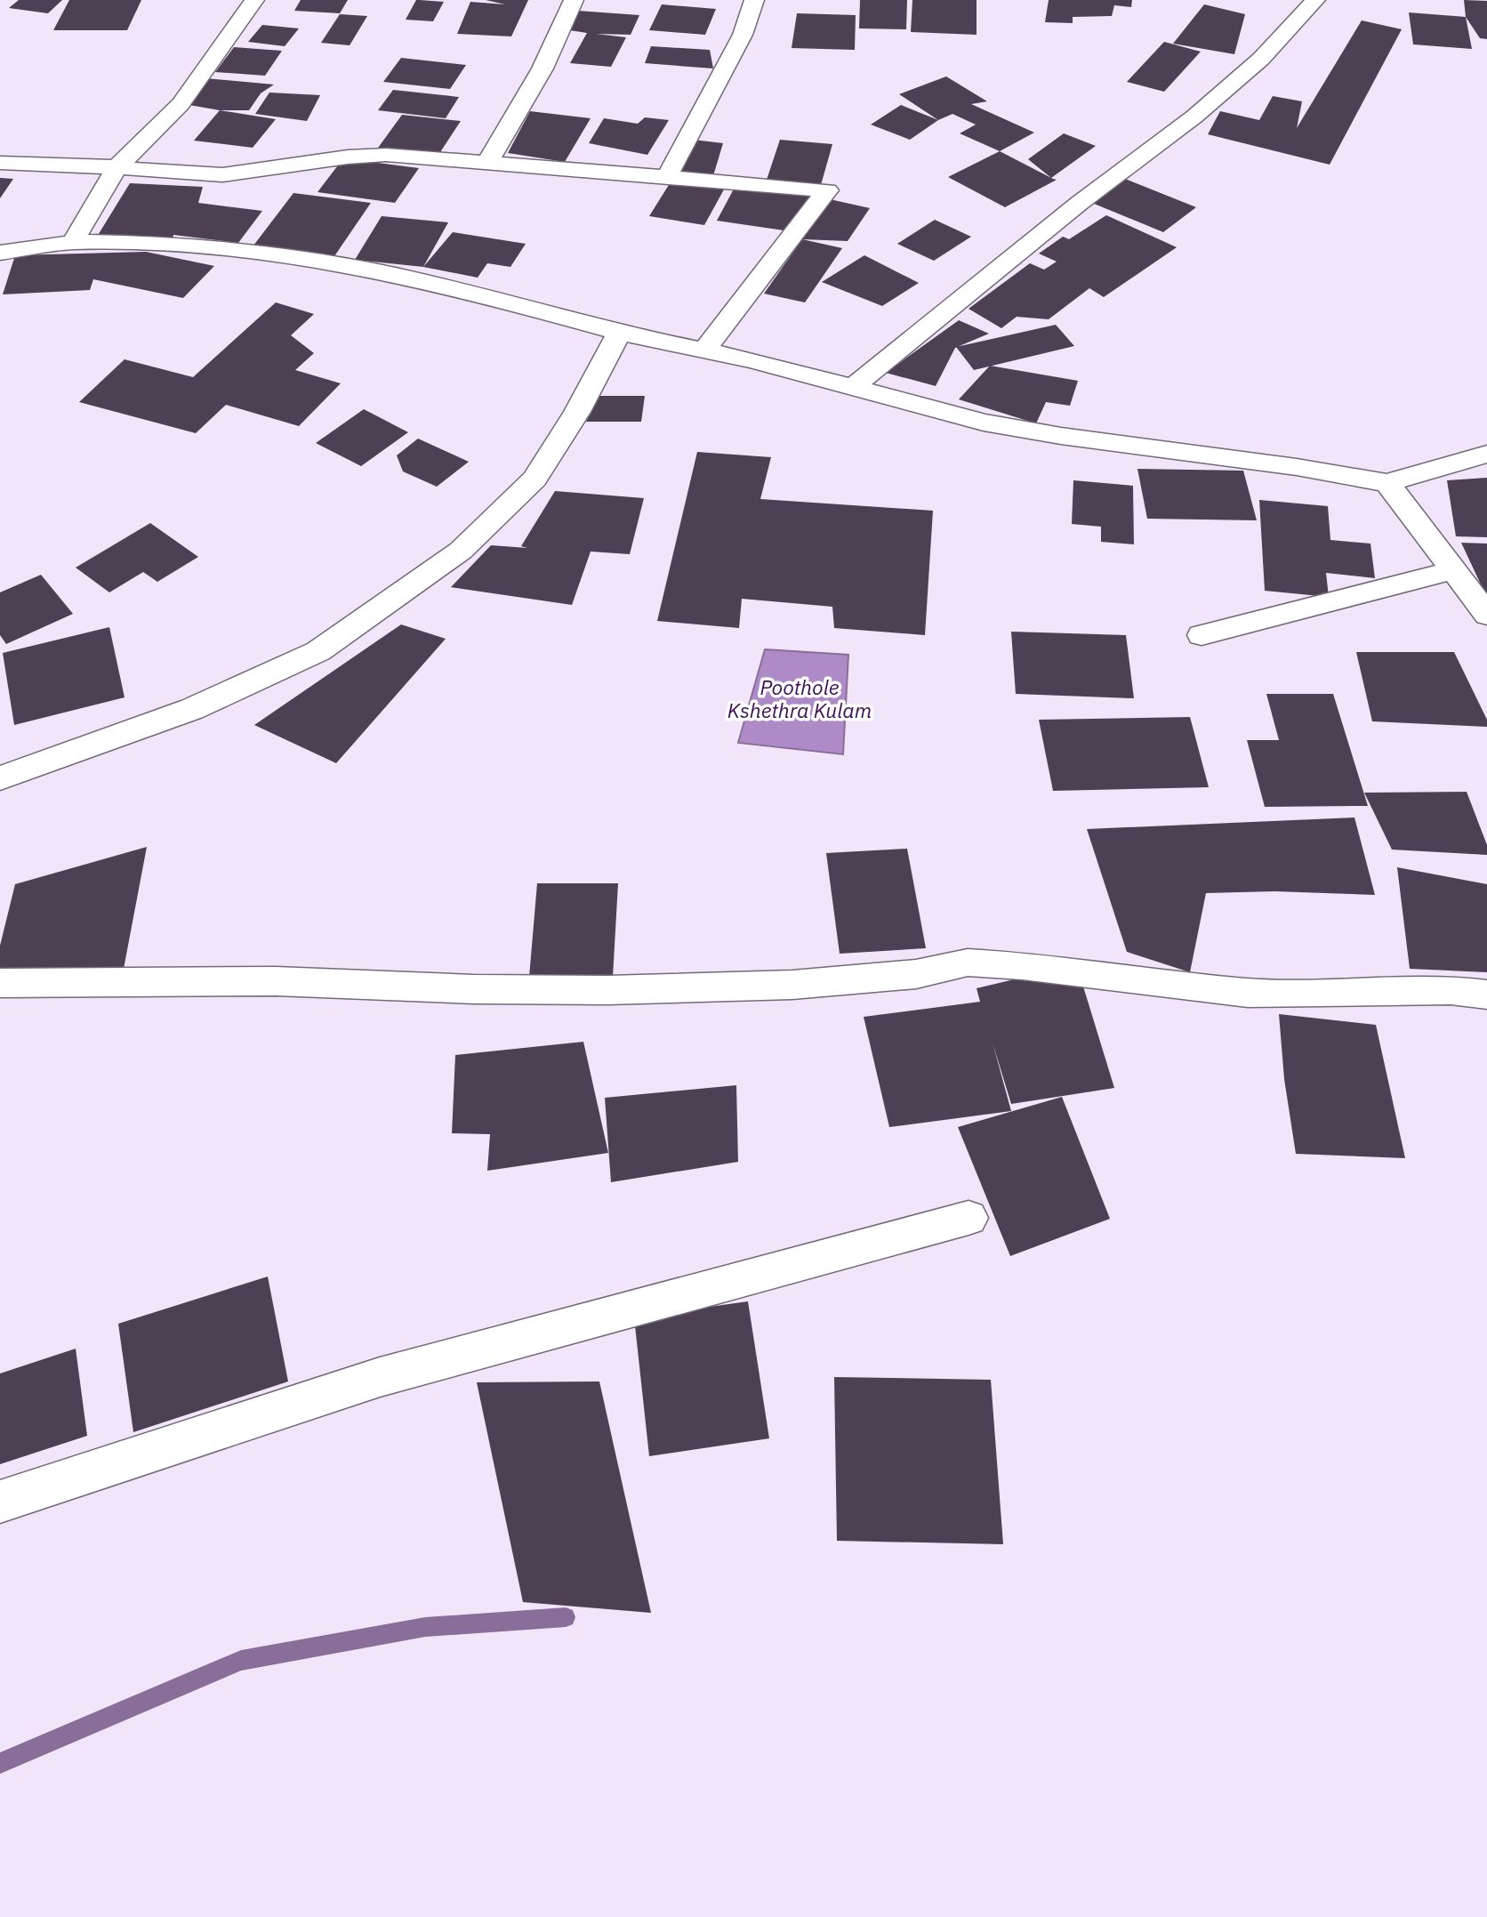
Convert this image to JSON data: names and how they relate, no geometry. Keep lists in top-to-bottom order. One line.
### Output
{"water":["Poothole Kshethra Kulam"]}
